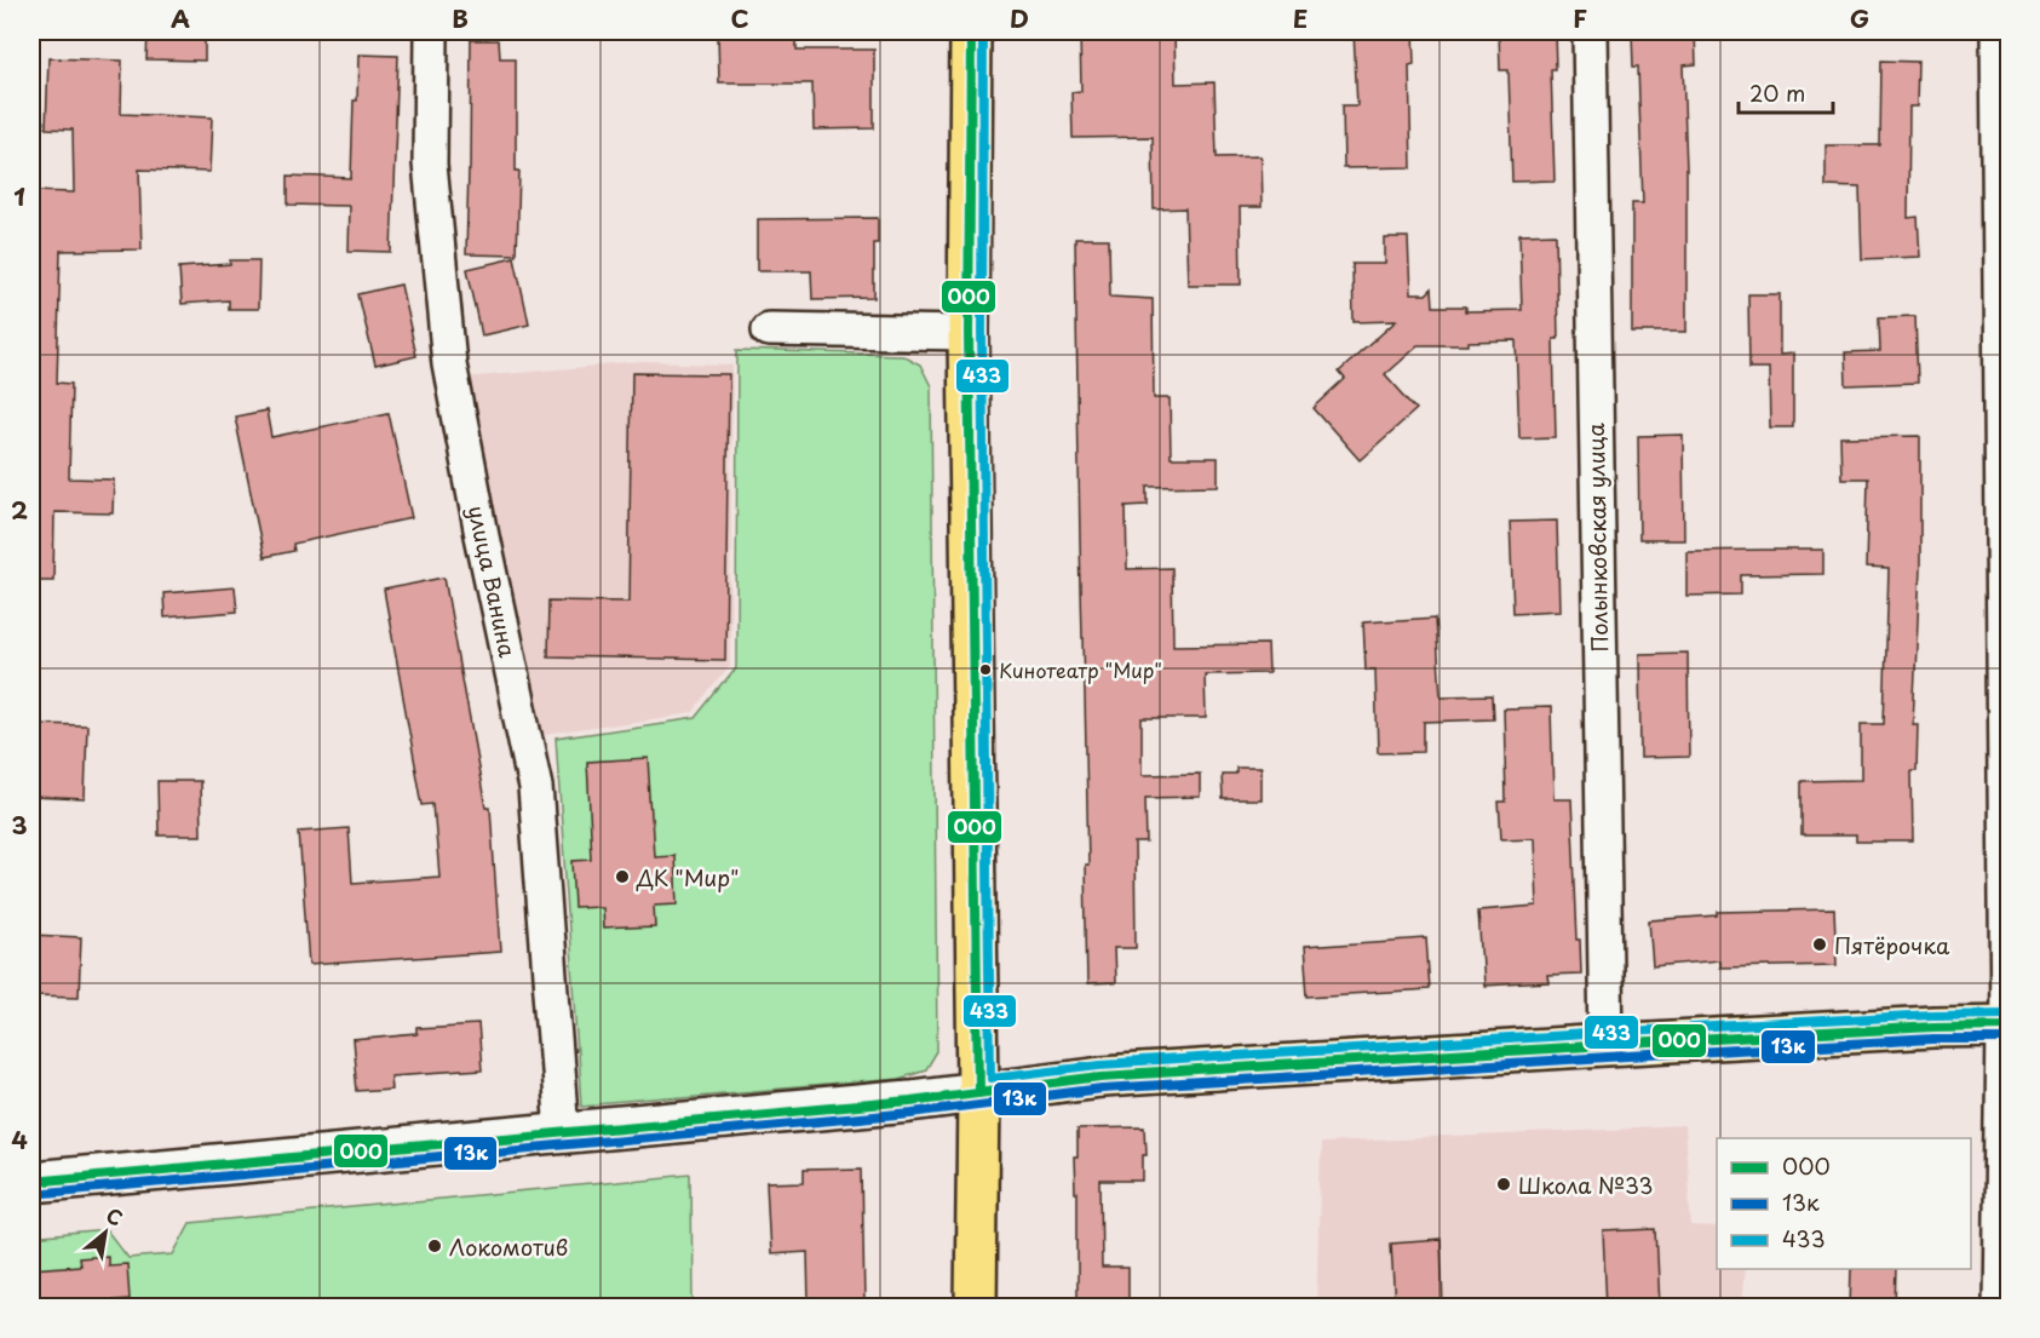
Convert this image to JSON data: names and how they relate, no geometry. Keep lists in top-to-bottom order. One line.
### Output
{"streets":{"street":["Полынковская улица","улица Ванина"]},"places":["Кинотеатр \"Мир\"","ДК \"Мир\"","Пятёрочка","Школа №33","Локомотив"],"lines":["transit line 000","transit line 433","transit line 13к"],"legend":["000","13к","433"],"scale_bar":"20 m","north":"top right","grid":{"columns":["A","B","C","D","E","F","G"],"rows":["1","2","3","4"]}}
